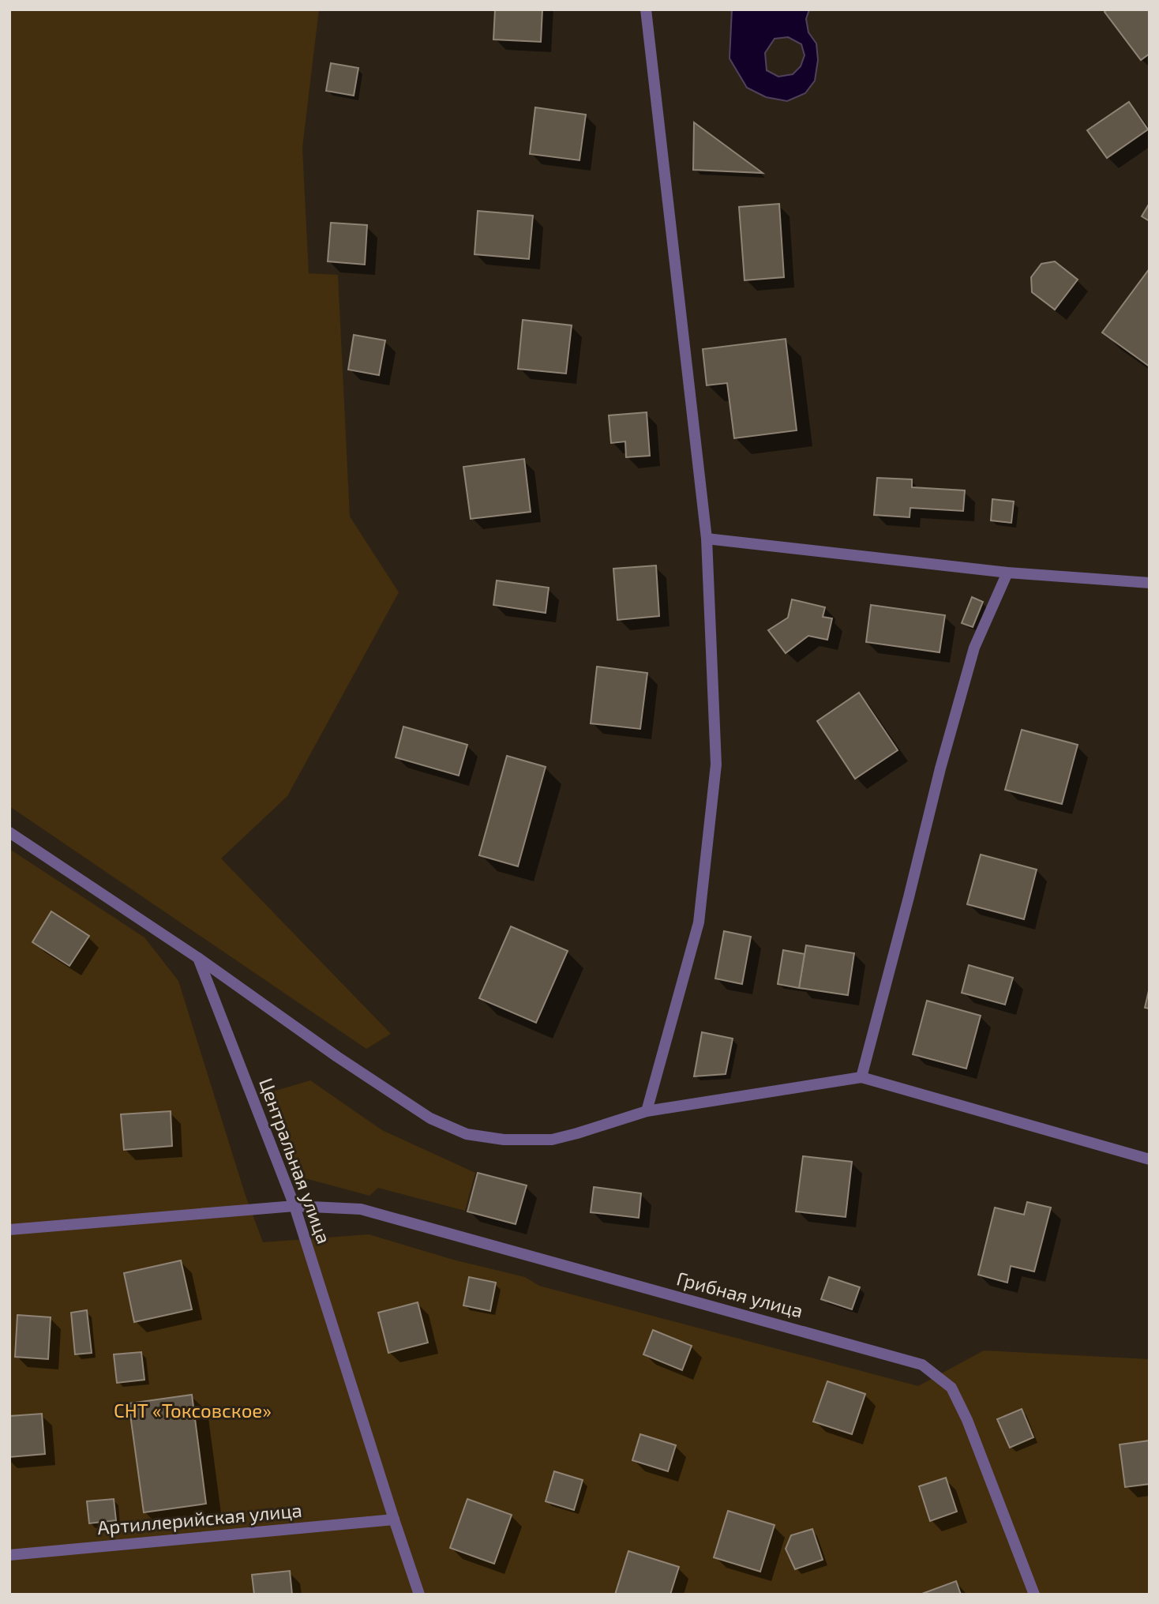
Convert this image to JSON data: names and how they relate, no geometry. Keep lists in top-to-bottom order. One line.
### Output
{"streets":{"street":["Центральная улица","Грибная улица","Артиллерийская улица"]},"crossings":[["Центральная улица","Грибная улица"],["Центральная улица","Артиллерийская улица"]],"parks":["СНТ «Токсовское»"]}
